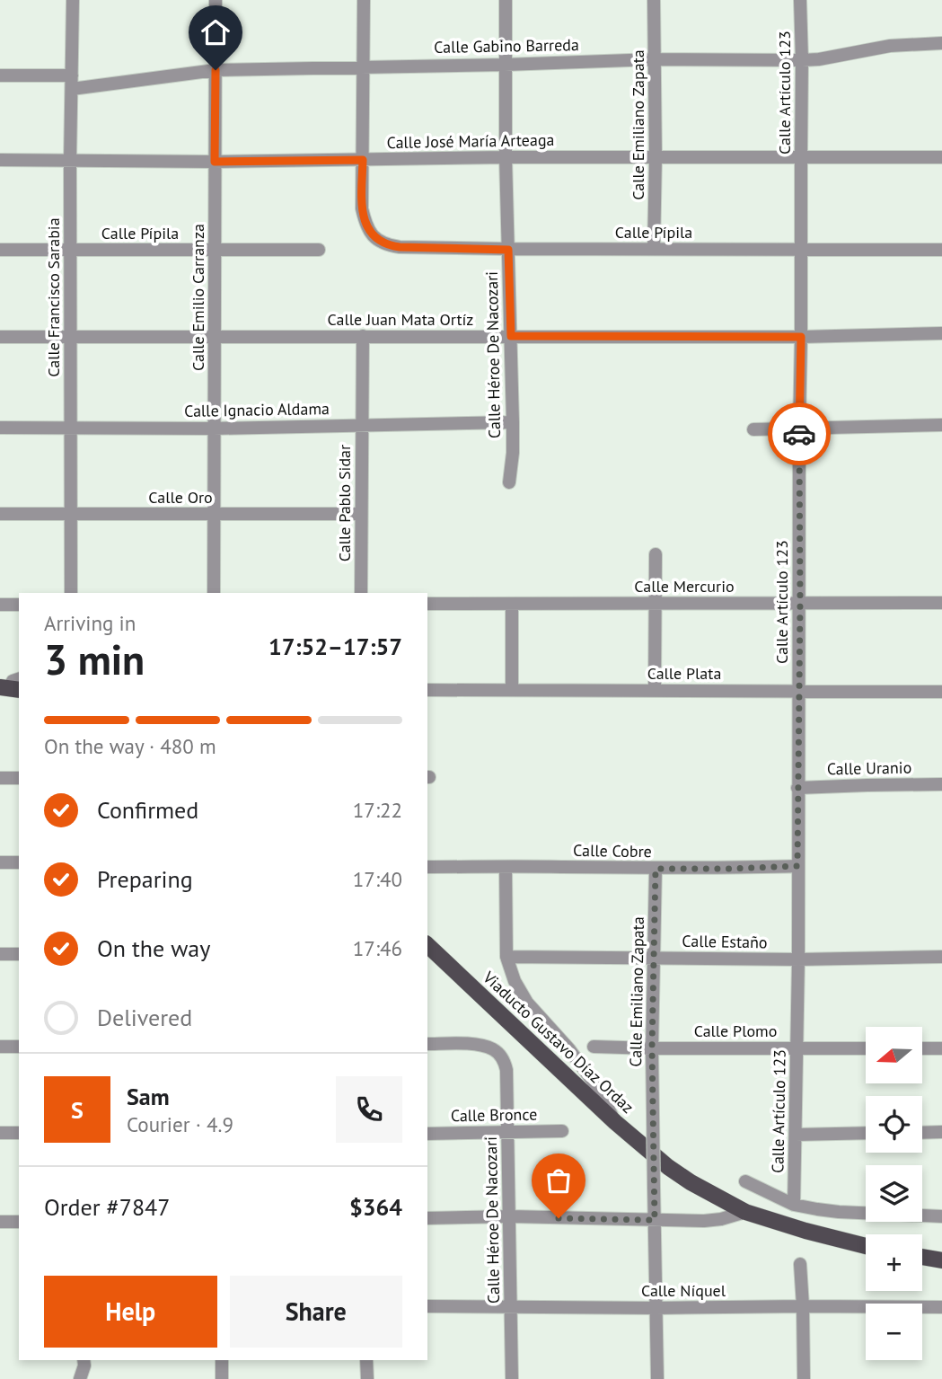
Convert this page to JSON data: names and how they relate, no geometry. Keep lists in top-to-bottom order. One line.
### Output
{"streets":{"main road":["Viaducto Gustavo Díaz Ordaz"],"street":["Calle Gabino Barreda","Calle Artículo 123","Calle Emiliano Zapata","Calle José María Arteaga","Calle Pípila","Calle Francisco Sarabia","Calle Emilio Carranza","Calle Juan Mata Ortíz","Calle Héroe De Nacozari","Calle Ignacio Aldama","Calle Oro","Calle Pablo Sidar","Calle Mercurio","Calle Plata","Calle Uranio","Calle Cobre","Calle Estaño","Calle Plomo","Calle Bronce","Calle Níquel"]},"crossings":[["Calle Gabino Barreda","Calle Artículo 123"],["Calle Gabino Barreda","Calle Emiliano Zapata"],["Calle Gabino Barreda","Calle Francisco Sarabia"],["Calle Gabino Barreda","Calle Emilio Carranza"],["Calle Gabino Barreda","Calle Héroe De Nacozari"],["Calle Artículo 123","Calle José María Arteaga"],["Calle Artículo 123","Calle Pípila"],["Calle Artículo 123","Calle Juan Mata Ortíz"],["Calle Artículo 123","Calle Mercurio"],["Calle Artículo 123","Calle Plata"],["Calle Artículo 123","Calle Uranio"],["Calle Artículo 123","Calle Cobre"],["Calle Artículo 123","Calle Estaño"],["Calle Artículo 123","Calle Plomo"],["Calle Emiliano Zapata","Calle José María Arteaga"],["Calle Emiliano Zapata","Calle Pípila"],["Calle Emiliano Zapata","Calle Cobre"],["Calle Emiliano Zapata","Calle Estaño"],["Calle Emiliano Zapata","Calle Plomo"],["Calle Emiliano Zapata","Calle Níquel"],["Calle José María Arteaga","Calle Pípila"],["Calle José María Arteaga","Calle Francisco Sarabia"],["Calle José María Arteaga","Calle Emilio Carranza"],["Calle José María Arteaga","Calle Héroe De Nacozari"],["Calle Pípila","Calle Francisco Sarabia"],["Calle Pípila","Calle Emilio Carranza"],["Calle Pípila","Calle Héroe De Nacozari"],["Calle Francisco Sarabia","Calle Juan Mata Ortíz"],["Calle Francisco Sarabia","Calle Ignacio Aldama"],["Calle Francisco Sarabia","Calle Oro"],["Calle Emilio Carranza","Calle Juan Mata Ortíz"],["Calle Emilio Carranza","Calle Ignacio Aldama"],["Calle Emilio Carranza","Calle Oro"],["Calle Juan Mata Ortíz","Calle Héroe De Nacozari"],["Calle Juan Mata Ortíz","Calle Pablo Sidar"],["Calle Héroe De Nacozari","Calle Ignacio Aldama"],["Calle Héroe De Nacozari","Calle Bronce"],["Calle Héroe De Nacozari","Calle Níquel"],["Calle Ignacio Aldama","Calle Pablo Sidar"],["Calle Oro","Calle Pablo Sidar"]],"north":"left","page":{"heading":["3 min","Arriving in","17:52–17:57"],"panel":["Sam","Courier · 4.9","Order #7847","$364"],"bar":"On the way · 480 m","list":[["Confirmed","17:22"],["Preparing","17:40"],["On the way","17:46"],"Delivered"],"map_buttons":["+","−"],"round":"S","buttons":["Help","Share"]}}
